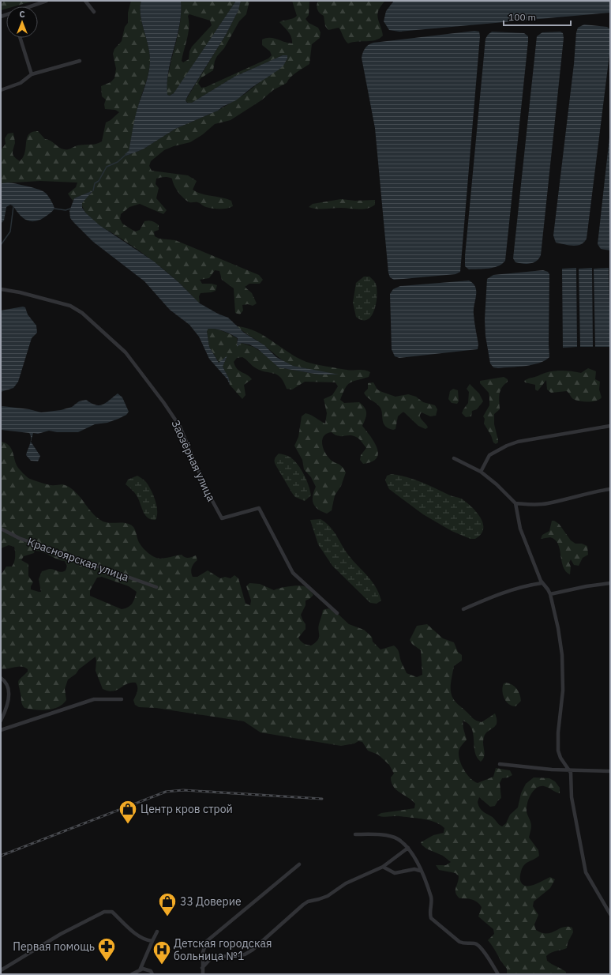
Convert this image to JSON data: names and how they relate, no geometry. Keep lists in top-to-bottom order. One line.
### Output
{"streets":{"street":["Заозёрная улица","Красноярская улица"]},"places":{"shop":["Центр кров строй","33 Доверие"],"pharmacy":["Первая помощь"],"hospital":["Детская городская больница №1"]},"scale_bar":"100 m","north":"top"}
